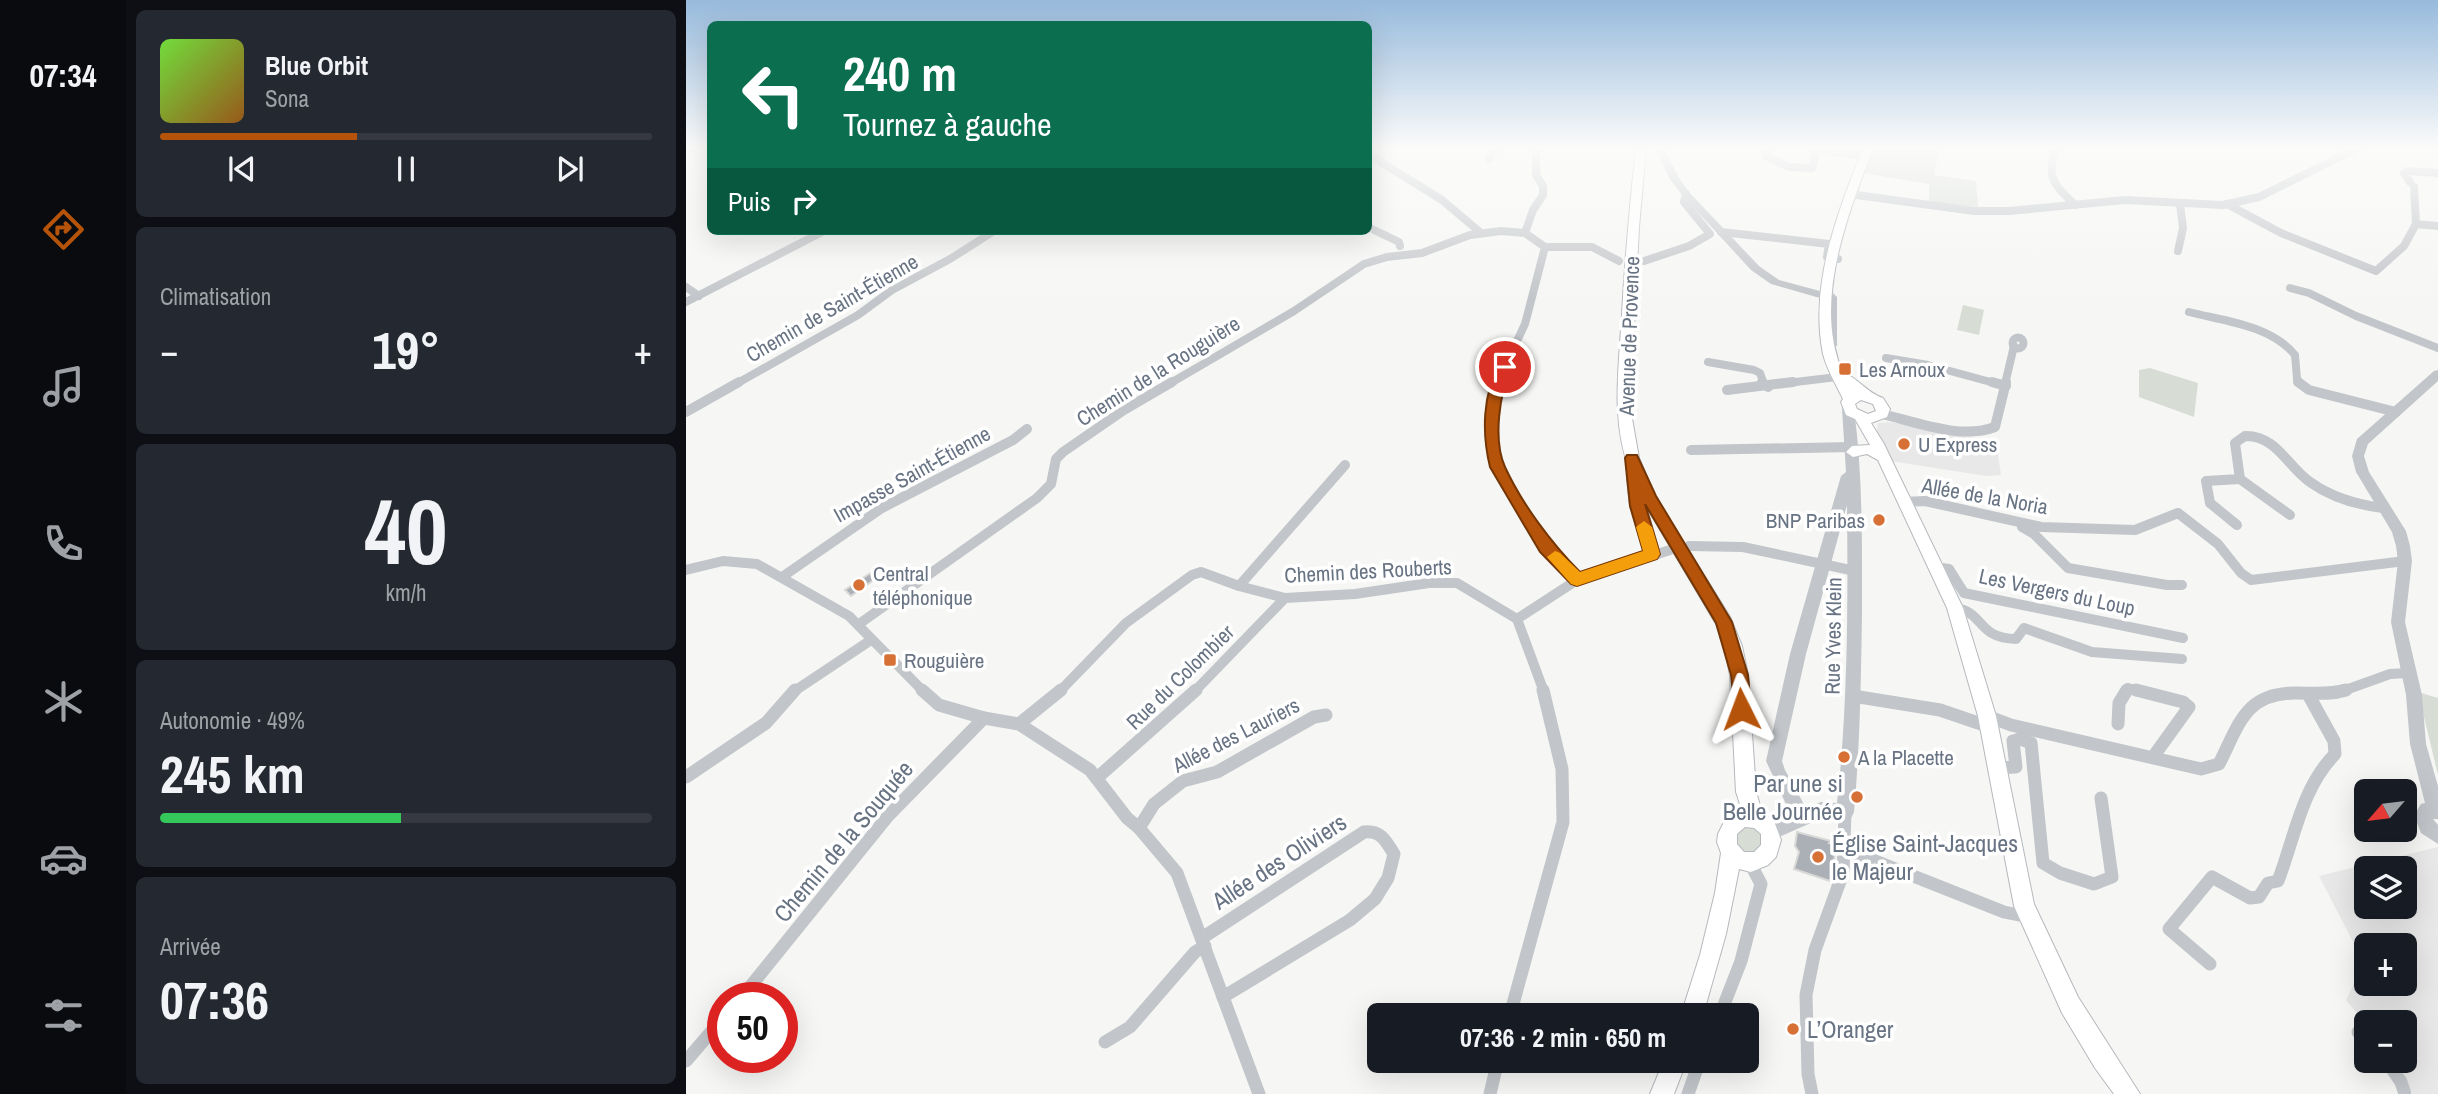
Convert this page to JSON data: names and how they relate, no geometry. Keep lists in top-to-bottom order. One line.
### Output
{"streets":{"main road":["Avenue de Provence"],"street":["Chemin de Saint-Étienne","Chemin de la Rouguière","Impasse Saint-Étienne","Allée de la Noria","Chemin des Rouberts","Les Vergers du Loup","Rue Yves Klein","Rue du Colombier","Allée des Lauriers","Chemin de la Souquée","Allée des Oliviers"]},"crossings":[["Chemin des Rouberts","Rue du Colombier"]],"places":{"transit":["Les Arnoux","Rouguière"],"other":["U Express","BNP Paribas","Central téléphonique","A la Placette","Par une si Belle Journée","Église Saint-Jacques le Majeur","L’Oranger"]},"north":"bottom left","page":{"tabs":"07:34","turn":["240 m","Tournez à gauche"],"song":["Blue Orbit","Sona"],"then":"Puis","tile":["Climatisation",["40","km/h"],["Autonomie · 49%","245 km"],["Arrivée","07:36"]],"heat":["−","19°","+"],"map_buttons":["+","−"],"limit":"50","trip":"07:36 · 2 min · 650 m"}}
